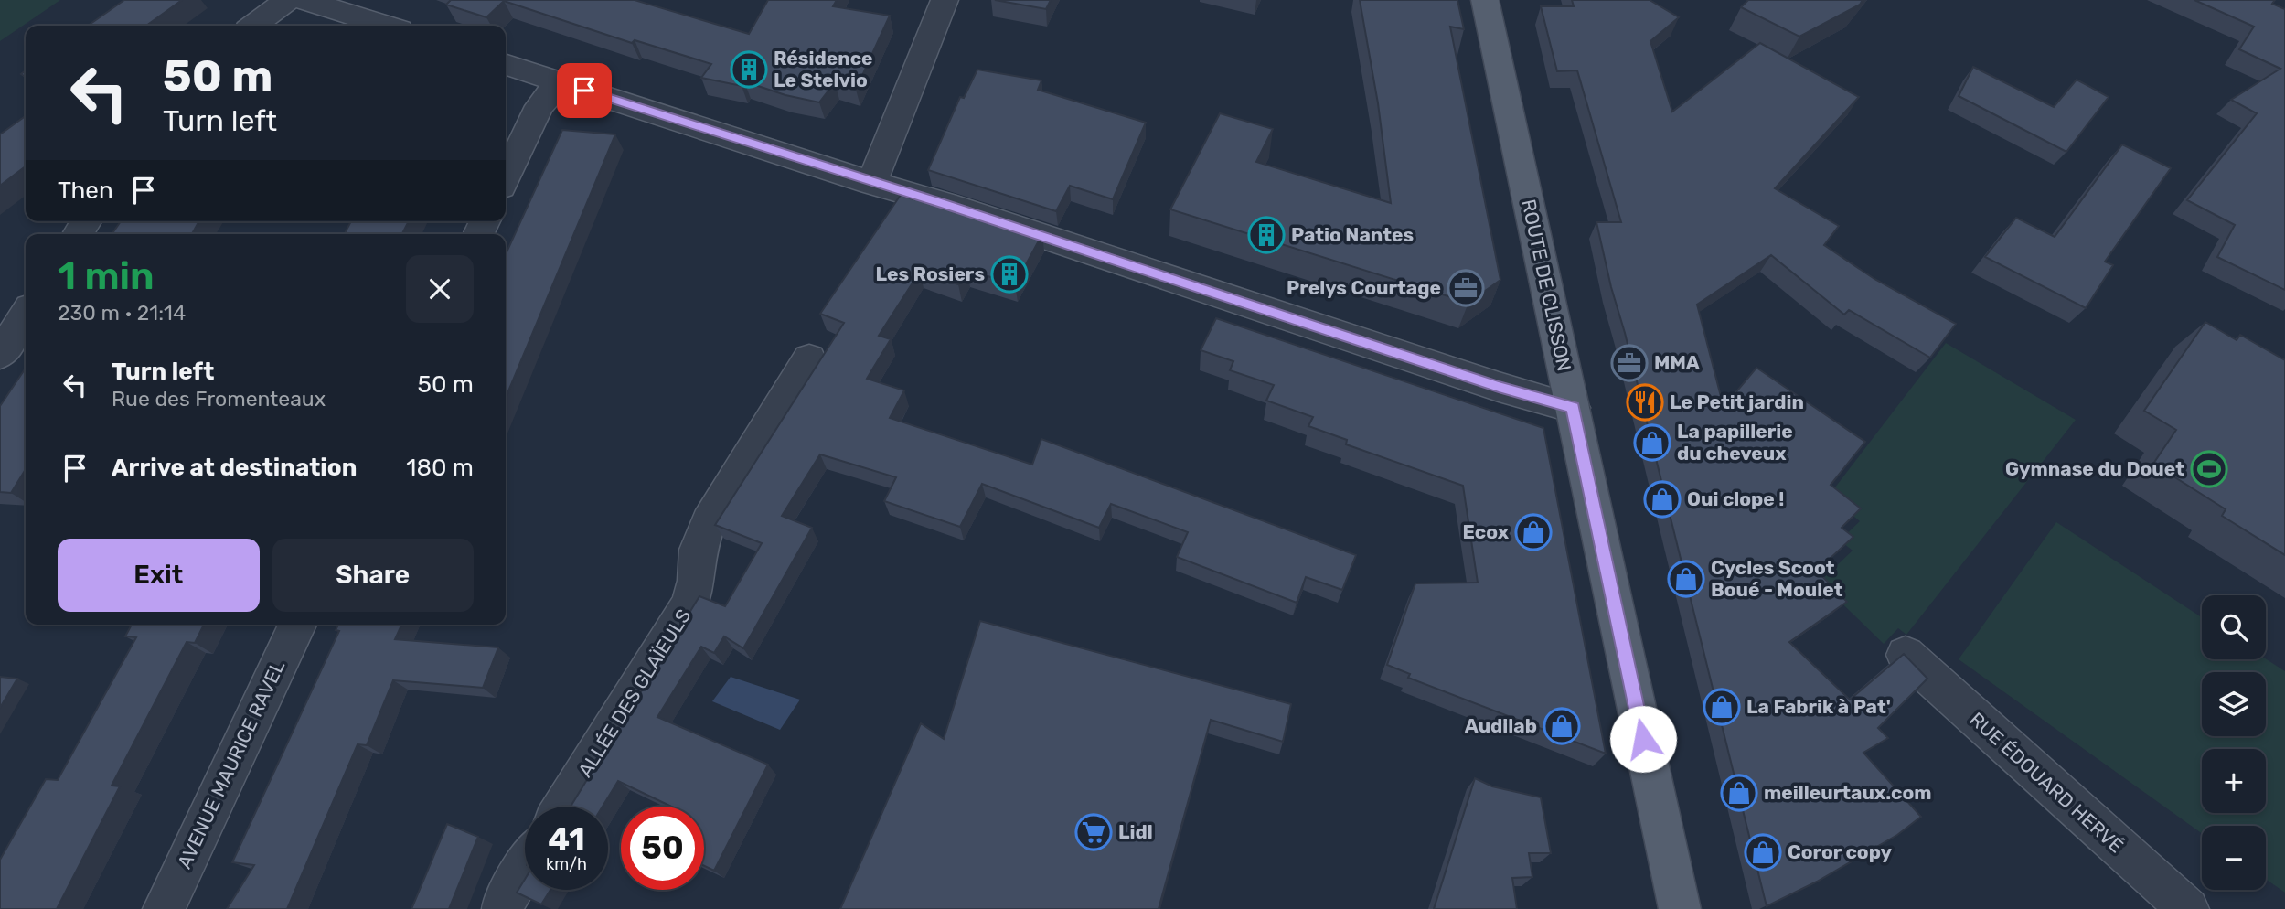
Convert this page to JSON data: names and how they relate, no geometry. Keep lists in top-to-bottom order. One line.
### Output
{"streets":{"main road":["ROUTE DE CLISSON"],"street":["ALLÉE DES GLAÏEULS","AVENUE MAURICE RAVEL","RUE ÉDOUARD HERVÉ"]},"places":{"building":["Résidence Le Stelvio","Patio Nantes","Les Rosiers"],"office":["Prelys Courtage","MMA"],"restaurant":["Le Petit jardin"],"shop":["La papillerie du cheveux","Oui clope !","Ecox","Cycles Scoot Boué - Moulet","La Fabrik à Pat'","Audilab","meilleurtaux.com","Coror copy"],"sports":["Gymnase du Douet"],"supermarket":["Lidl"]},"page":{"turn":["50 m","Turn left"],"then":"Then","heading":["1 min","230 m · 21:14"],"list":[{"name":"Turn left","note":"Rue des Fromenteaux","value":"50 m"},{"name":"Arrive at destination","value":"180 m"}],"buttons":["Exit","Share"],"map_buttons":["+","−"],"speed":"41 km/h","limit":"50"}}
